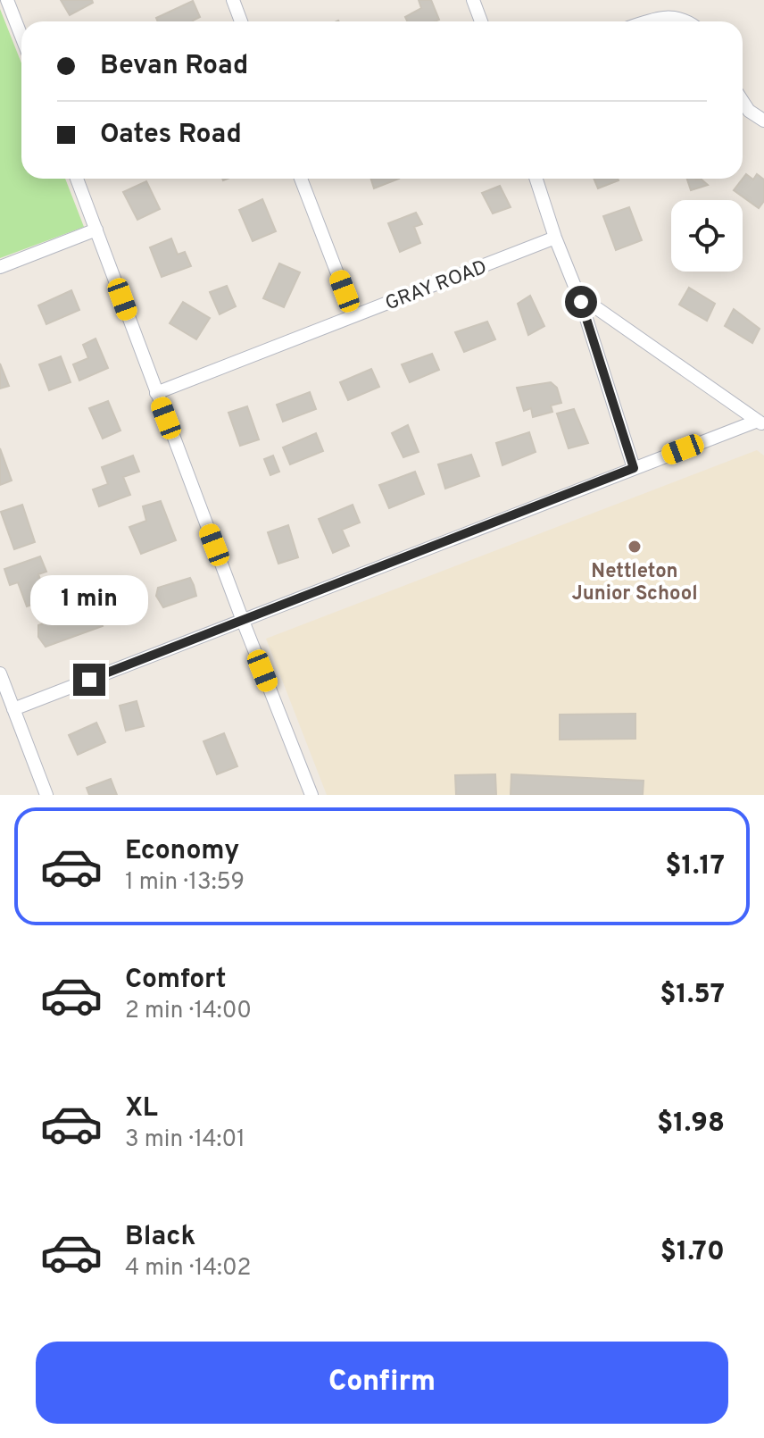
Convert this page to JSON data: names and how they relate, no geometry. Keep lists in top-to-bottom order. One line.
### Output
{"streets":{"street":["GRAY ROAD"]},"places":["Nettleton Junior School"],"page":{"banner":["Bevan Road","Oates Road"],"bubble":"1 min","list":[{"name":"Economy","note":"1 min · 13:59","value":"$1.17"},{"name":"Comfort","note":"2 min · 14:00","value":"$1.57"},{"name":"XL","note":"3 min · 14:01","value":"$1.98"},{"name":"Black","note":"4 min · 14:02","value":"$1.70"}],"buttons":"Confirm"}}
